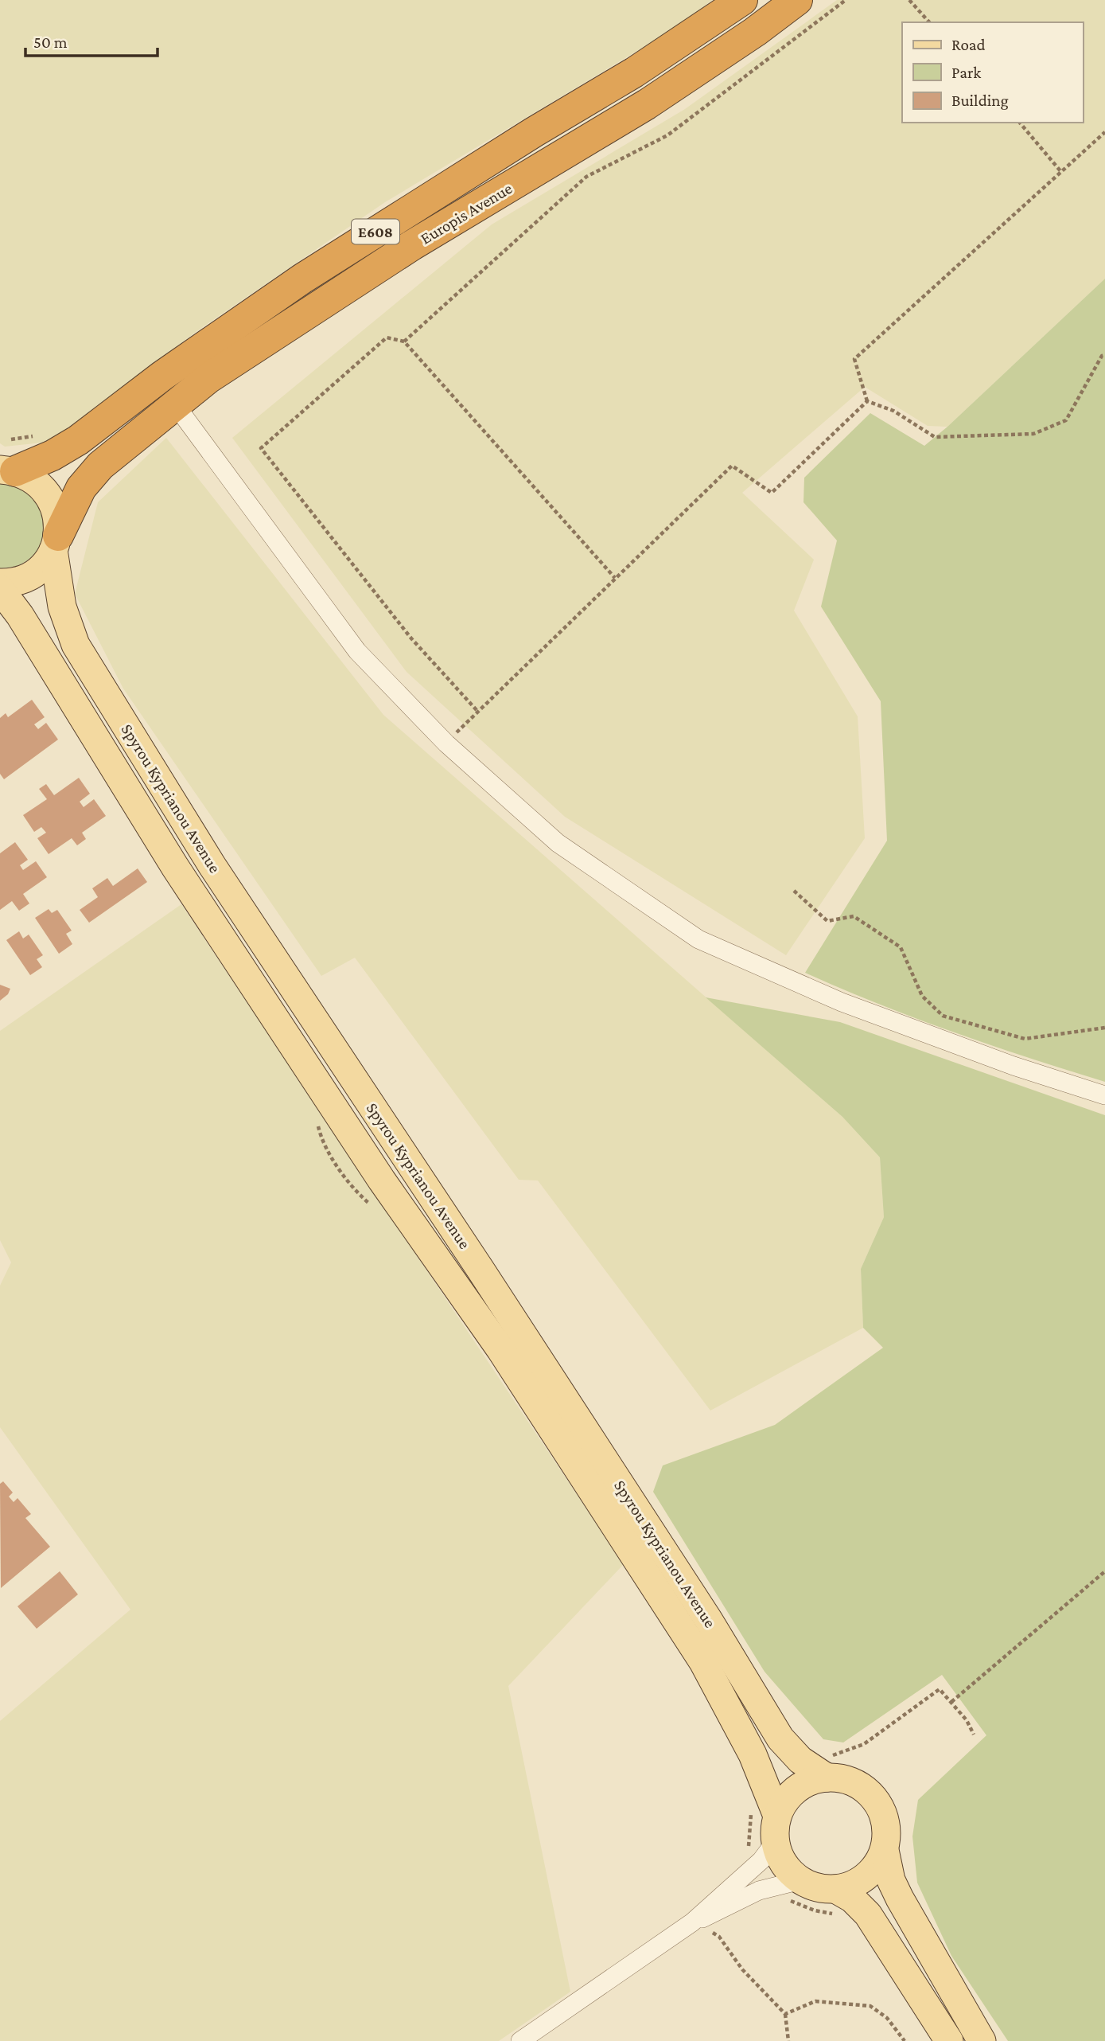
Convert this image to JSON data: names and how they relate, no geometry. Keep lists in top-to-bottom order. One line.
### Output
{"streets":{"highway":["Europis Avenue","E608"],"main road":["Spyrou Kyprianou Avenue"]},"crossings":[["Europis Avenue","Spyrou Kyprianou Avenue"]],"legend":["Road","Park","Building"],"scale_bar":"50 m"}
